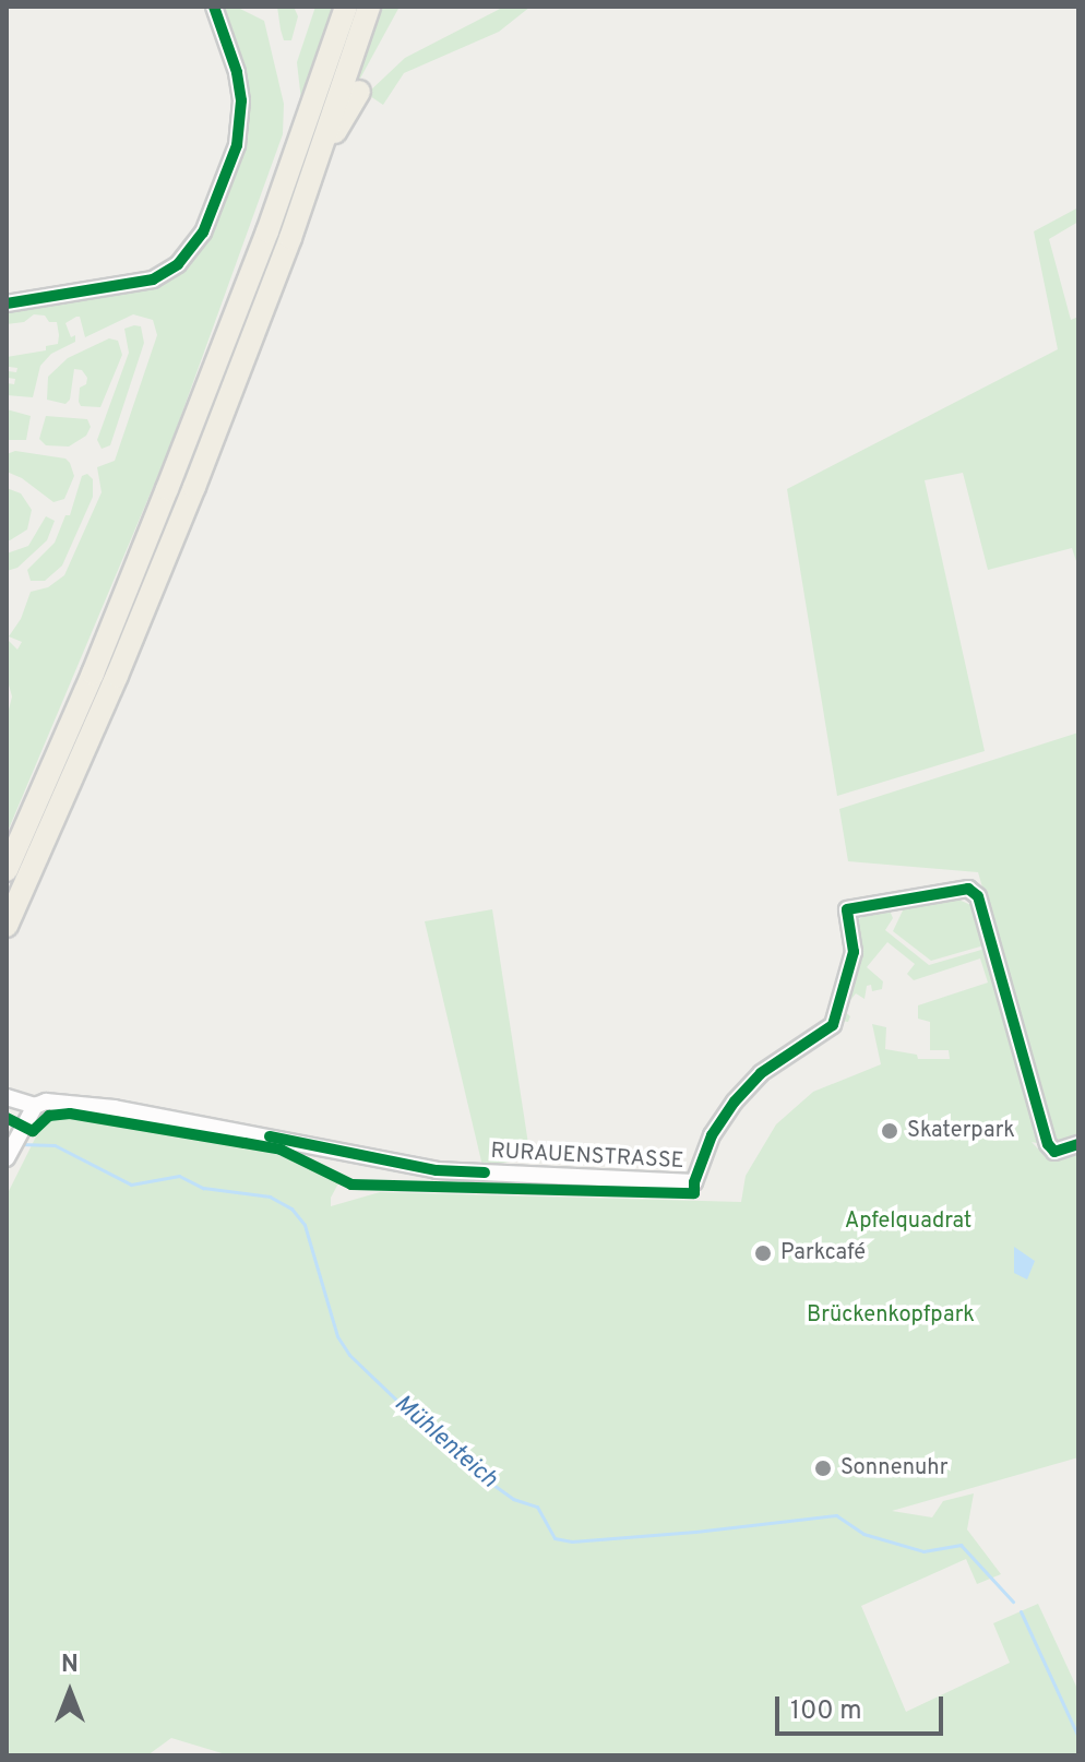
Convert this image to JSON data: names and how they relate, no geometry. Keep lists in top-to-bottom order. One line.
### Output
{"streets":{"street":["RURAUENSTRASSE"]},"water":["Mühlenteich"],"parks":["Apfelquadrat","Brückenkopfpark"],"places":["Skaterpark","Parkcafé","Sonnenuhr"],"scale_bar":"100 m","north":"top"}
